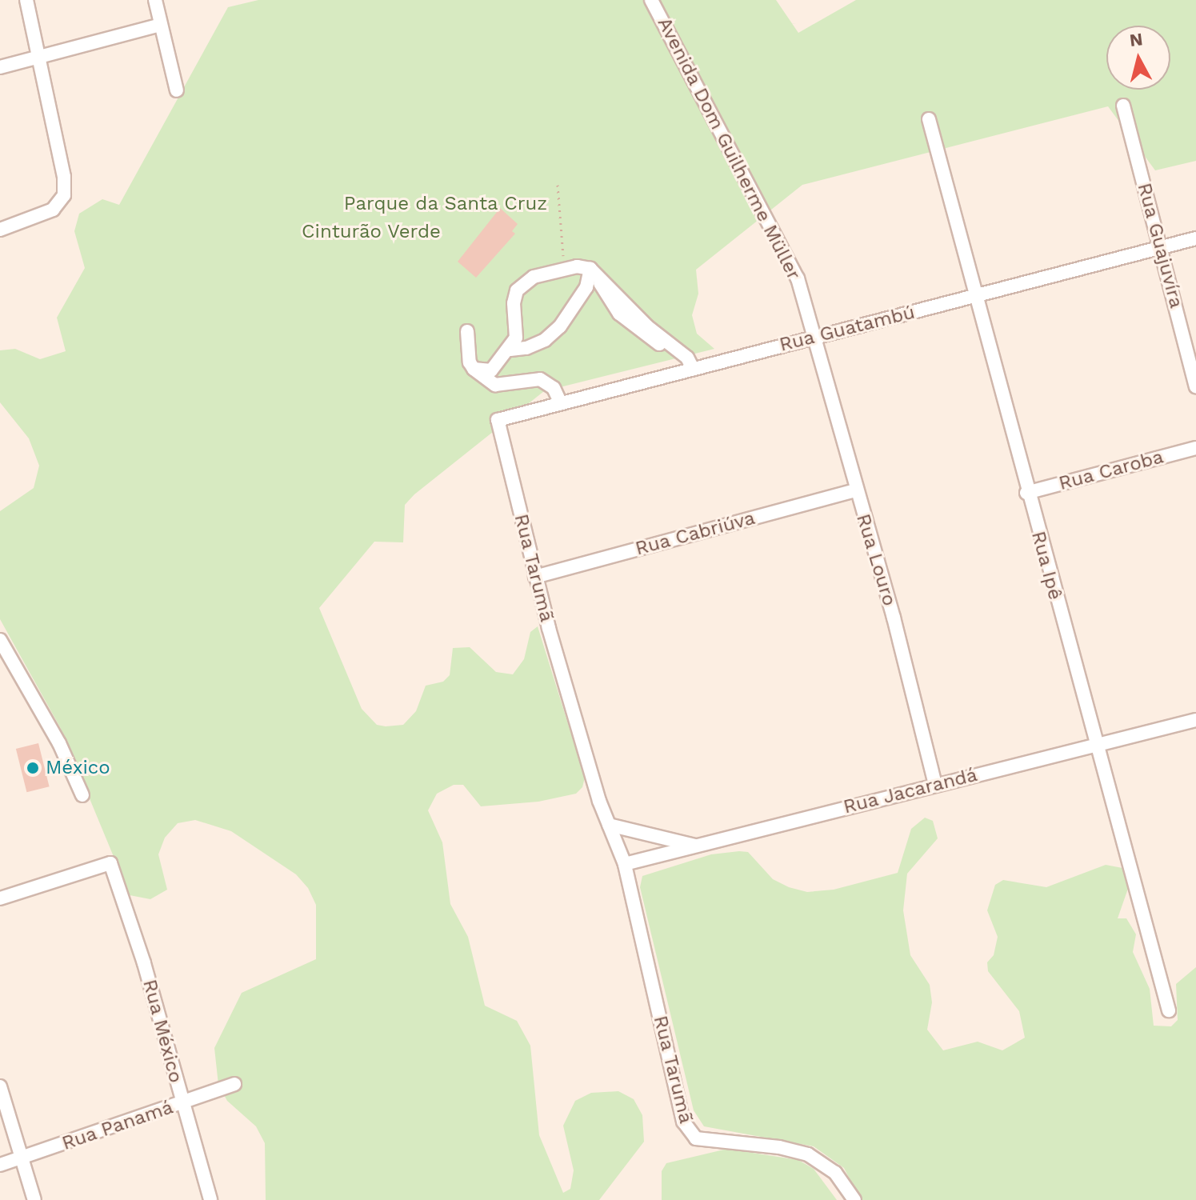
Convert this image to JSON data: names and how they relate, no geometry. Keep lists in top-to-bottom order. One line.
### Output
{"streets":{"street":["Avenida Dom Guilherme Müller","Rua Guajuvíra","Rua Guatambú","Rua Caroba","Rua Cabriúva","Rua Louro","Rua Ipê","Rua Tarumã","Rua Jacarandá","Rua México","Rua Panamá"]},"crossings":[["Avenida Dom Guilherme Müller","Rua Guatambú"],["Avenida Dom Guilherme Müller","Rua Louro"],["Rua Guajuvíra","Rua Guatambú"],["Rua Guatambú","Rua Louro"],["Rua Guatambú","Rua Ipê"],["Rua Guatambú","Rua Tarumã"],["Rua Caroba","Rua Ipê"],["Rua Cabriúva","Rua Louro"],["Rua Cabriúva","Rua Tarumã"],["Rua Louro","Rua Jacarandá"],["Rua Ipê","Rua Jacarandá"],["Rua Tarumã","Rua Jacarandá"],["Rua México","Rua Panamá"]],"parks":["Parque da Santa Cruz","Cinturão Verde"],"places":["México"],"north":"top"}
